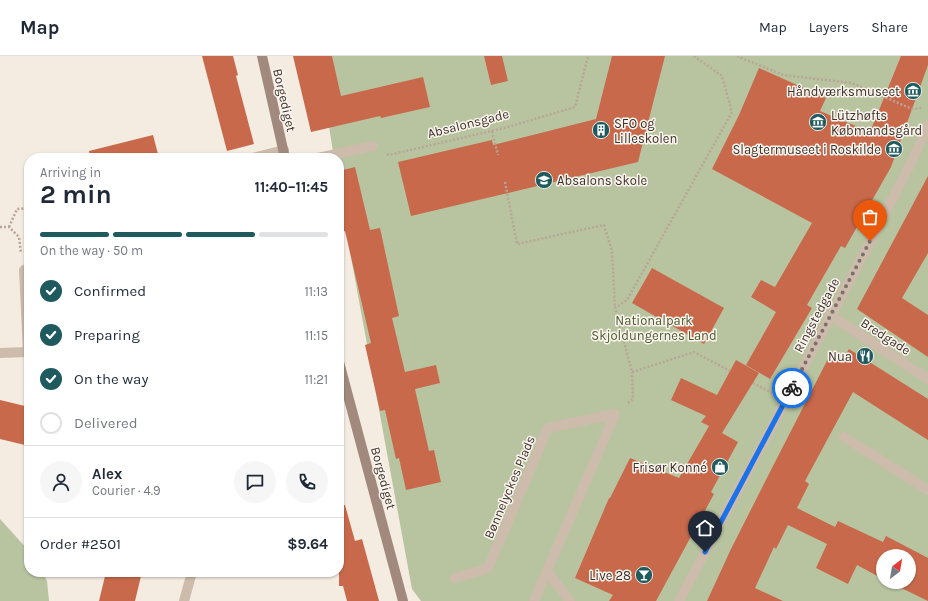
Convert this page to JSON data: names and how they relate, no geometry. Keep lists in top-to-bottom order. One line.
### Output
{"streets":{"main road":["Borgediget"],"street":["Ringstedgade","Bredgade","Bønnelyckes Plads"],"path":["Absalonsgade"]},"crossings":[["Ringstedgade","Bredgade"]],"parks":["Nationalpark Skjoldungernes Land"],"places":{"museum":["Håndværksmuseet","Lützhøfts Købmandsgård","Slagtermuseet i Roskilde"],"building":["SFO og Lilleskolen"],"school or university":["Absalons Skole"],"restaurant":["Nua"],"shop":["Frisør Konné"],"bar":["Live 28"]},"north":"top right","page":{"header":"Map","nav":["Map","Layers","Share"],"heading":["2 min","Arriving in","11:40–11:45"],"panel":["Alex","Courier · 4.9","Order #2501","$9.64"],"bar":"On the way · 50 m","list":[["Confirmed","11:13"],["Preparing","11:15"],["On the way","11:21"],"Delivered"]}}
